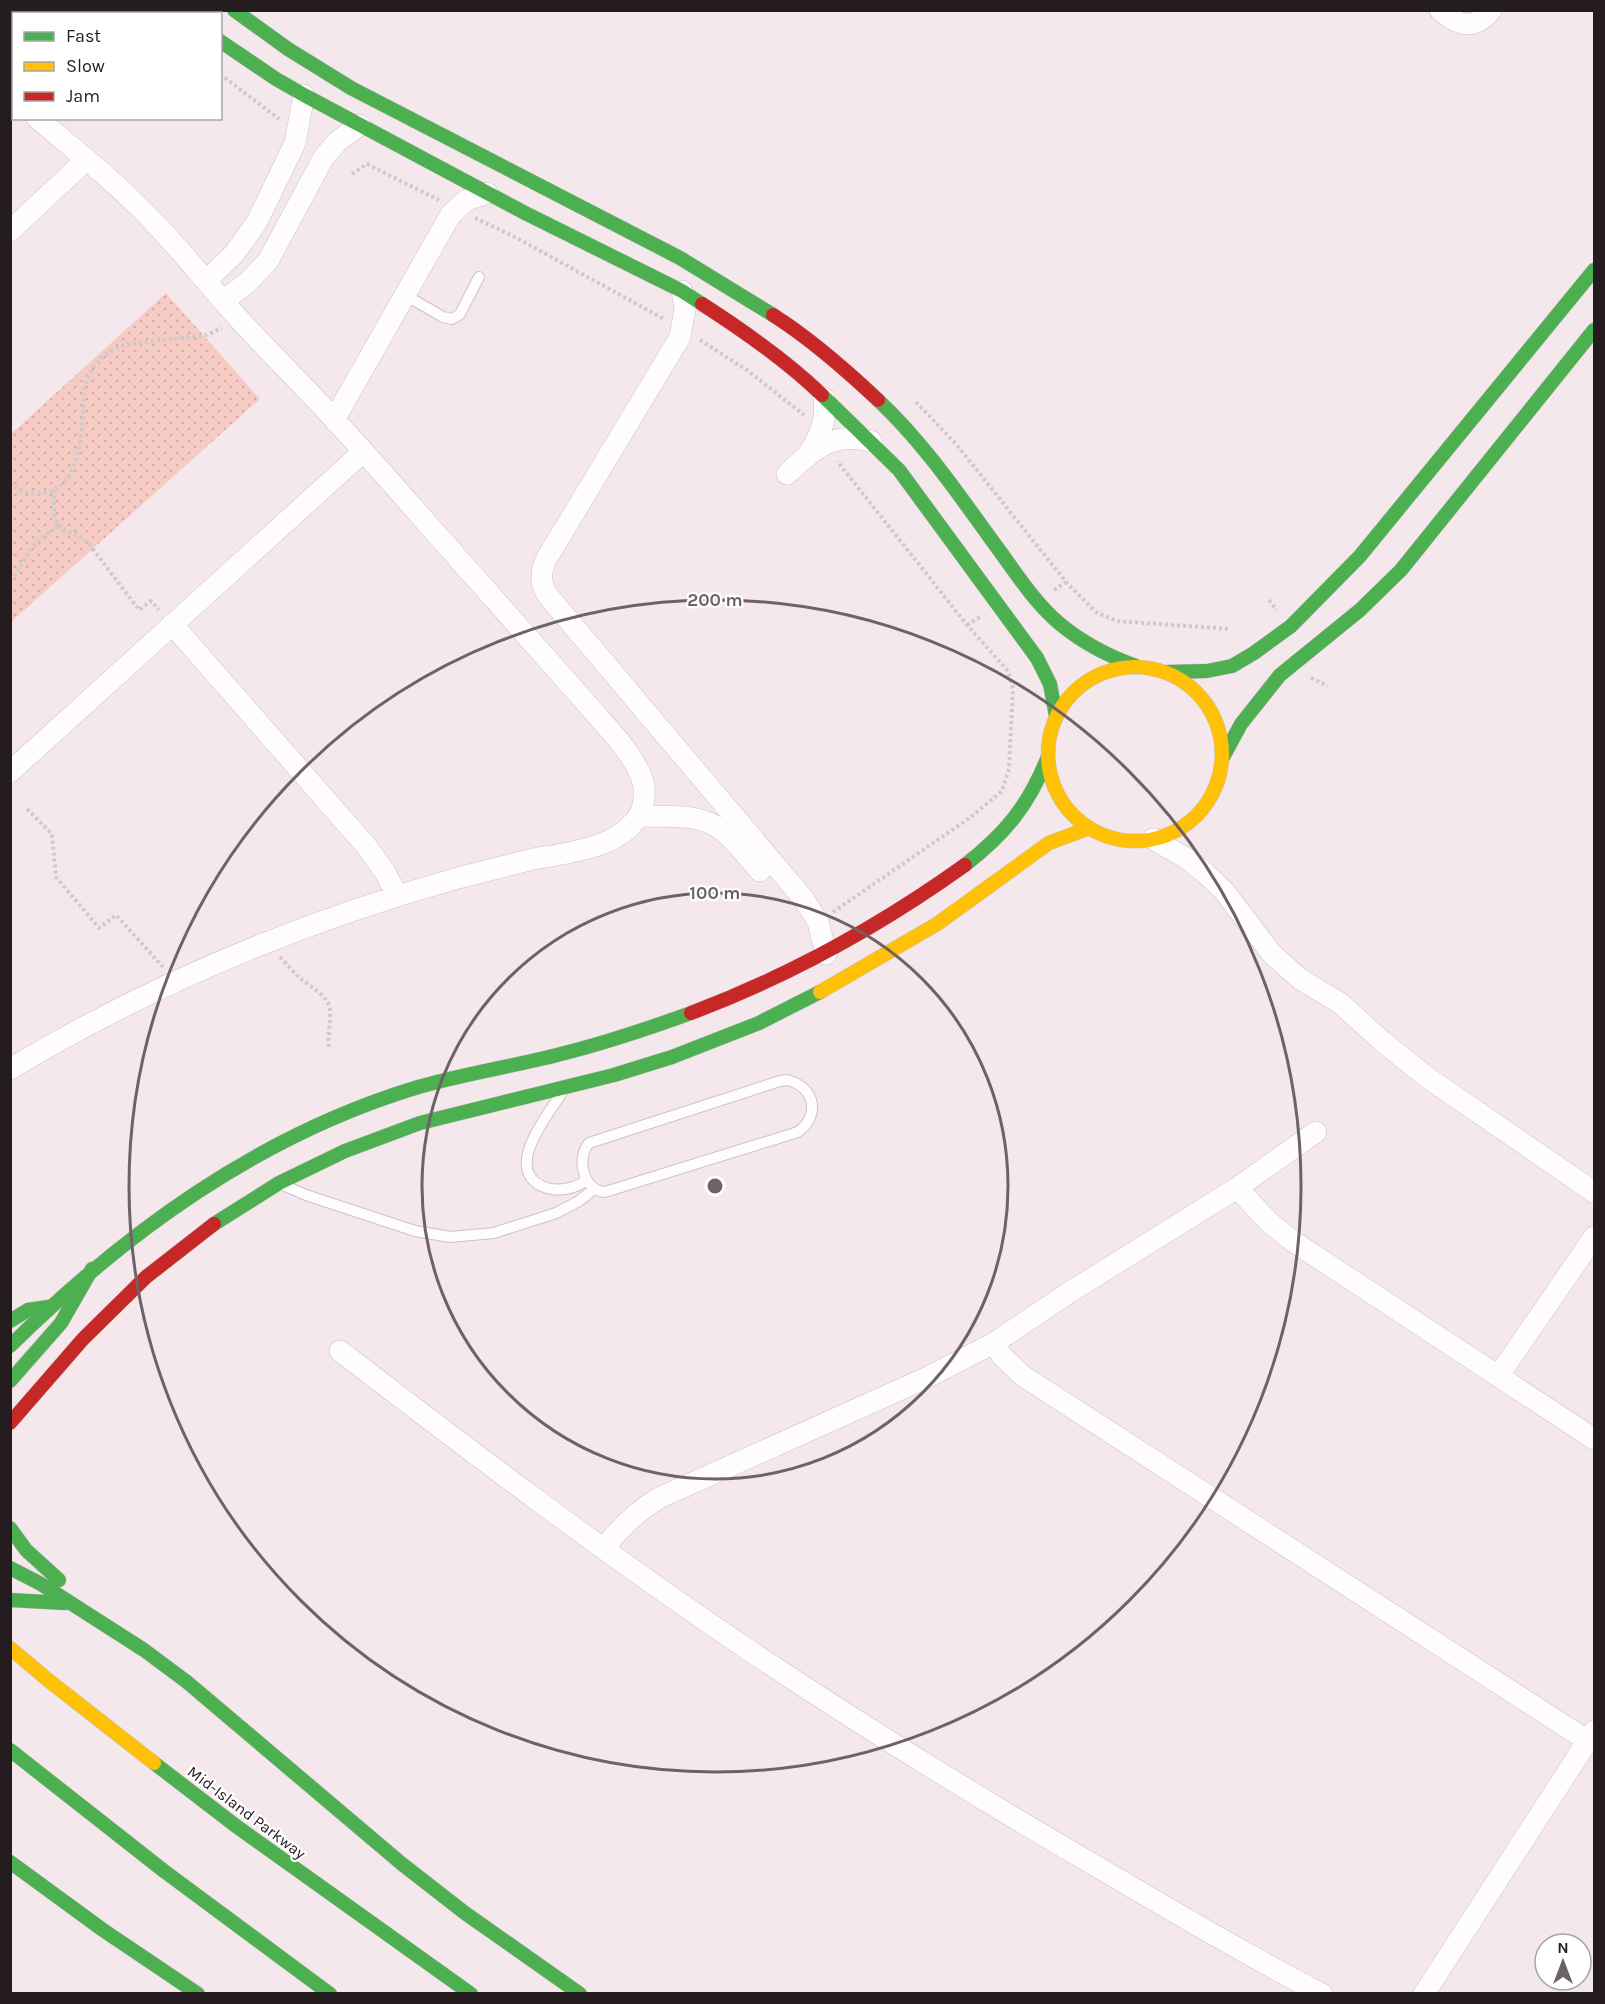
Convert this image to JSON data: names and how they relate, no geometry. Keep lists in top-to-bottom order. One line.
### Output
{"streets":{"main road":["Mid-Island Parkway"]},"legend":["Fast","Slow","Jam"],"north":"top","rings":["200 m","100 m"]}
